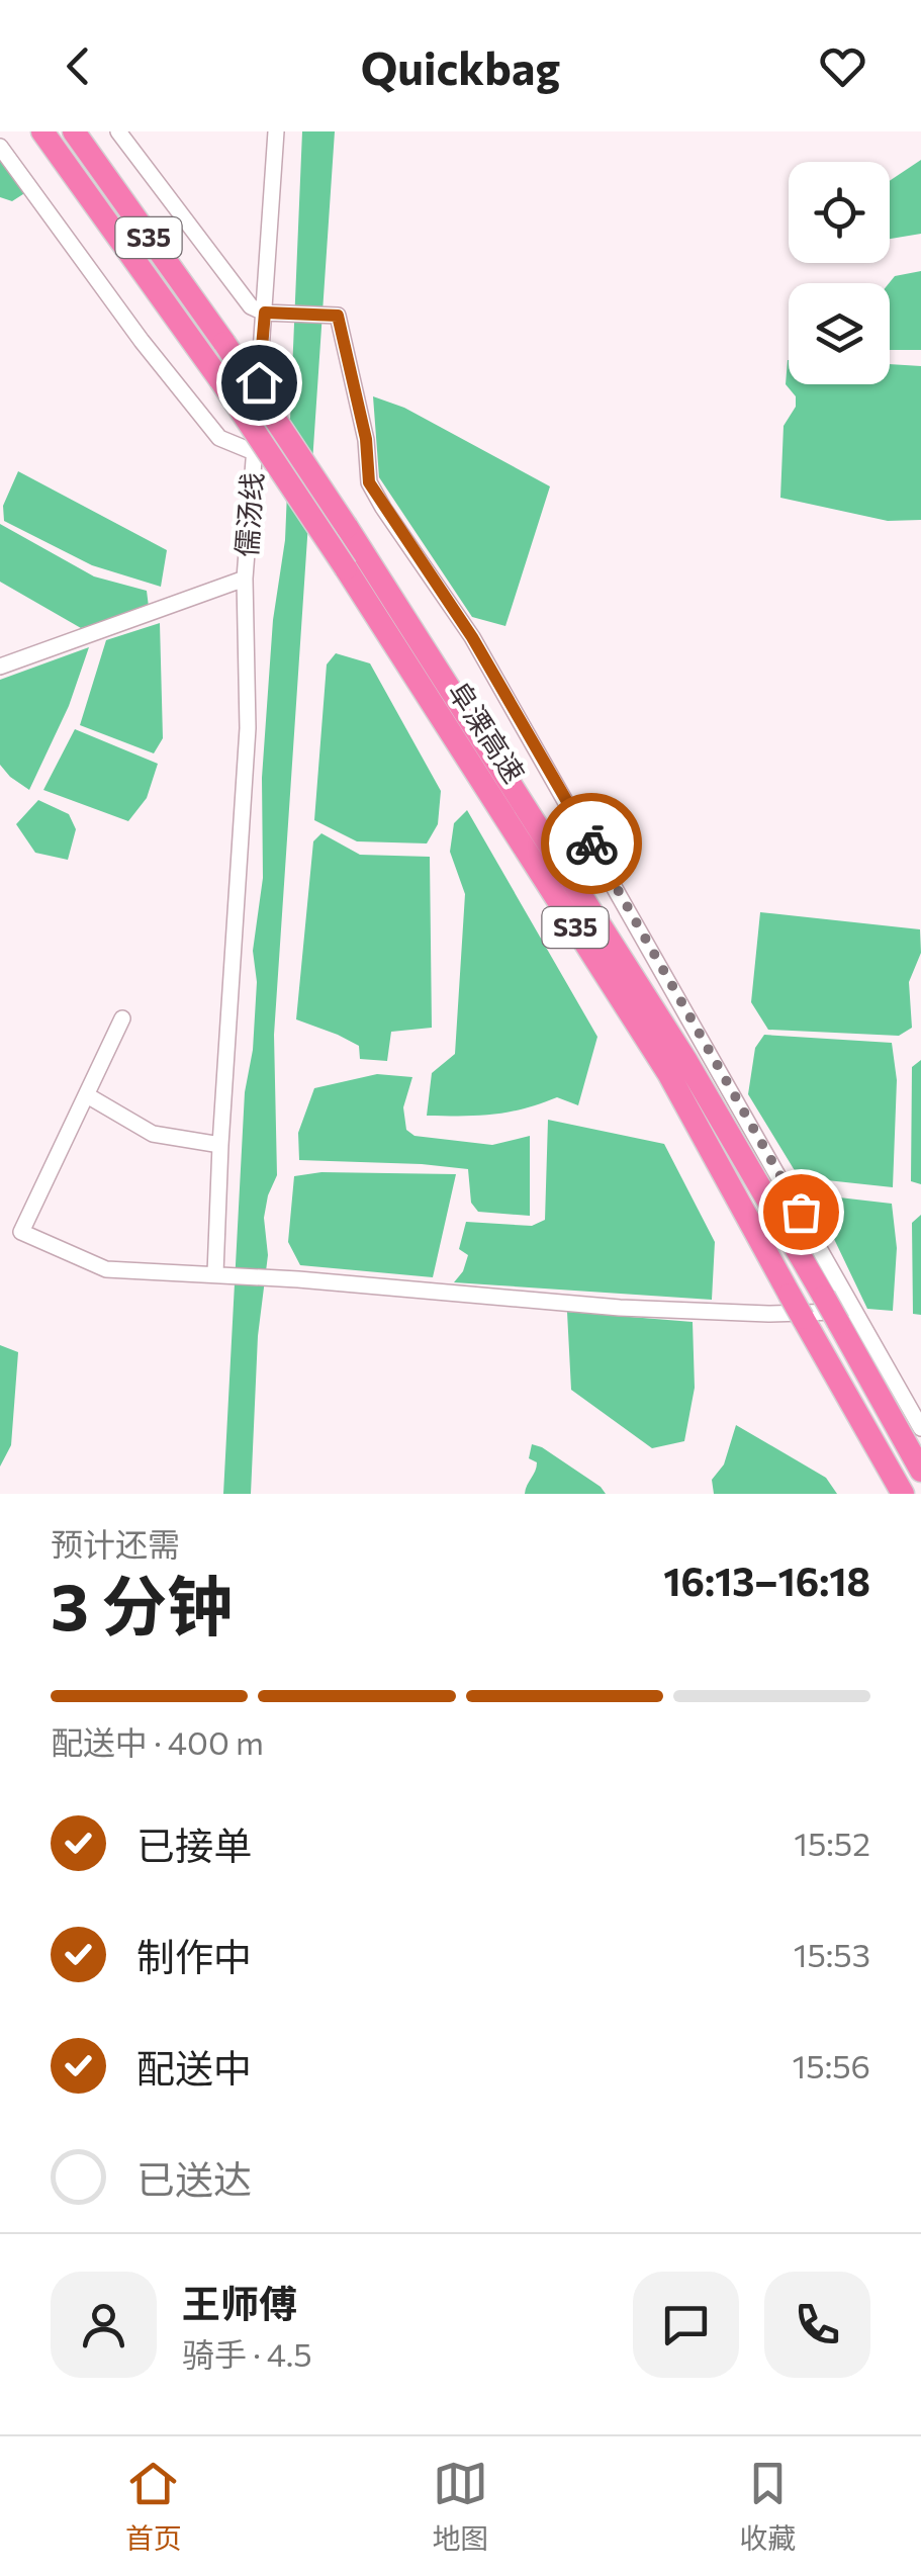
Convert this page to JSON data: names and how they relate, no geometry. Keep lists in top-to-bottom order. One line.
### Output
{"streets":{"highway":["S35","阜溧高速"],"street":["儒汤线"]},"page":{"header":"Quickbag","heading":["3 分钟","预计还需","16:13–16:18"],"panel":["王师傅","骑手 · 4.5"],"bar":"配送中 · 400 m","list":[["已接单","15:52"],["制作中","15:53"],["配送中","15:56"],"已送达"],"tabs":["首页","地图","收藏"]}}
